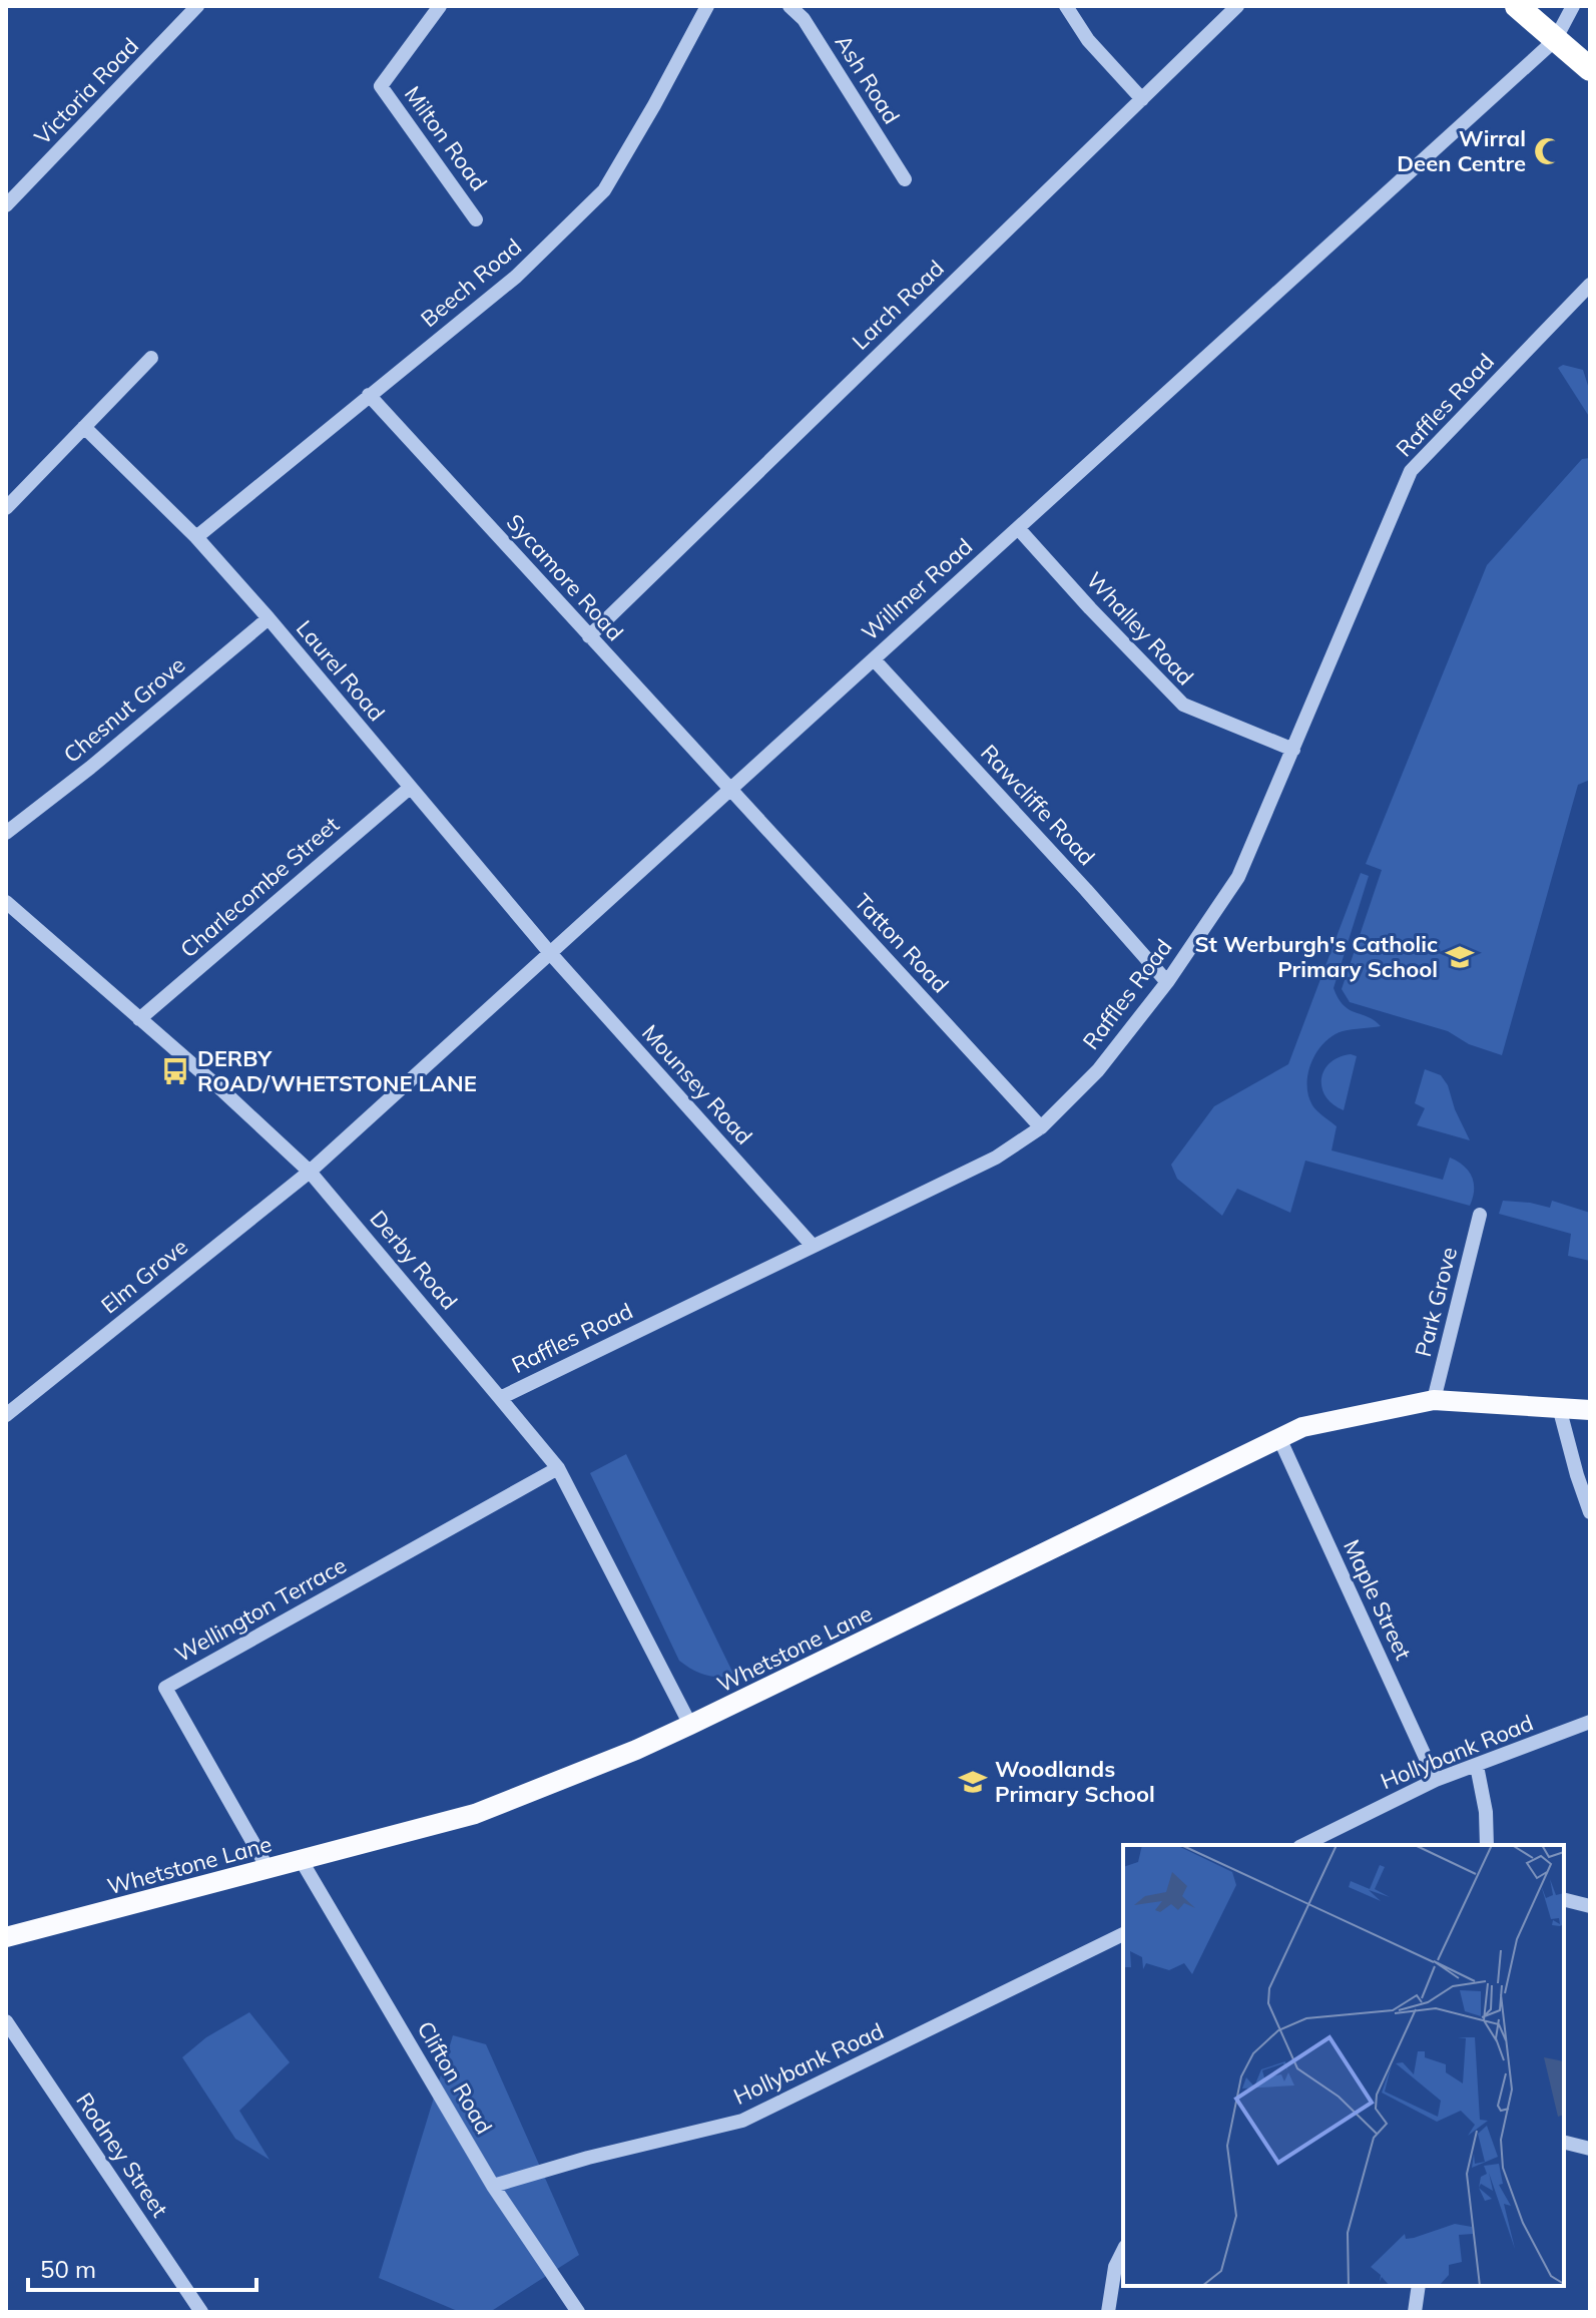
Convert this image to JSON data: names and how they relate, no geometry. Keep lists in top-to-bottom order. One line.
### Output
{"streets":{"main road":["Whetstone Lane"],"street":["Ash Road","Victoria Road","Milton Road","Beech Road","Larch Road","Raffles Road","Sycamore Road","Willmer Road","Whalley Road","Laurel Road","Chesnut Grove","Rawcliffe Road","Charlecombe Street","Tatton Road","Mounsey Road","Derby Road","Elm Grove","Park Grove","Maple Street","Wellington Terrace","Hollybank Road","Clifton Road","Rodney Street"]},"crossings":[["Beech Road","Sycamore Road"],["Beech Road","Laurel Road"],["Larch Road","Sycamore Road"],["Raffles Road","Whalley Road"],["Raffles Road","Rawcliffe Road"],["Raffles Road","Tatton Road"],["Raffles Road","Mounsey Road"],["Raffles Road","Derby Road"],["Sycamore Road","Willmer Road"],["Sycamore Road","Tatton Road"],["Willmer Road","Whalley Road"],["Willmer Road","Laurel Road"],["Willmer Road","Rawcliffe Road"],["Willmer Road","Tatton Road"],["Willmer Road","Mounsey Road"],["Willmer Road","Derby Road"],["Willmer Road","Elm Grove"],["Laurel Road","Chesnut Grove"],["Laurel Road","Charlecombe Street"],["Laurel Road","Mounsey Road"],["Charlecombe Street","Derby Road"],["Derby Road","Elm Grove"],["Derby Road","Wellington Terrace"],["Derby Road","Whetstone Lane"],["Park Grove","Whetstone Lane"],["Maple Street","Whetstone Lane"],["Maple Street","Hollybank Road"],["Wellington Terrace","Whetstone Lane"],["Whetstone Lane","Clifton Road"],["Hollybank Road","Clifton Road"]],"places":{"mosque":["Wirral Deen Centre"],"school or university":["St Werburgh's Catholic Primary School","Woodlands Primary School"],"bus stop":["DERBY ROAD/WHETSTONE LANE"]},"scale_bar":"50 m"}
